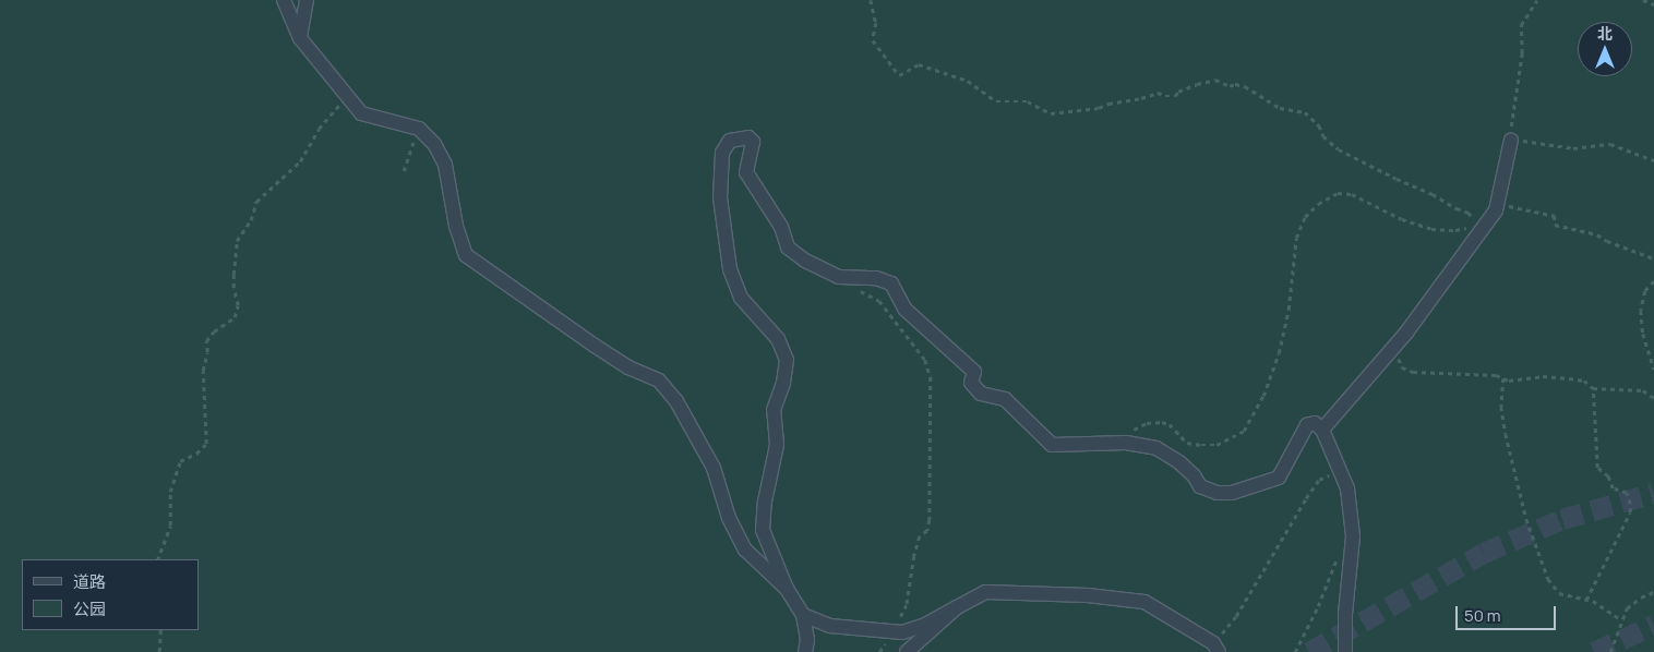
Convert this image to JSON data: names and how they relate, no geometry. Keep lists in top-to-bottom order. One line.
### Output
{"legend":["道路","公园"],"scale_bar":"50 m","north":"top"}
